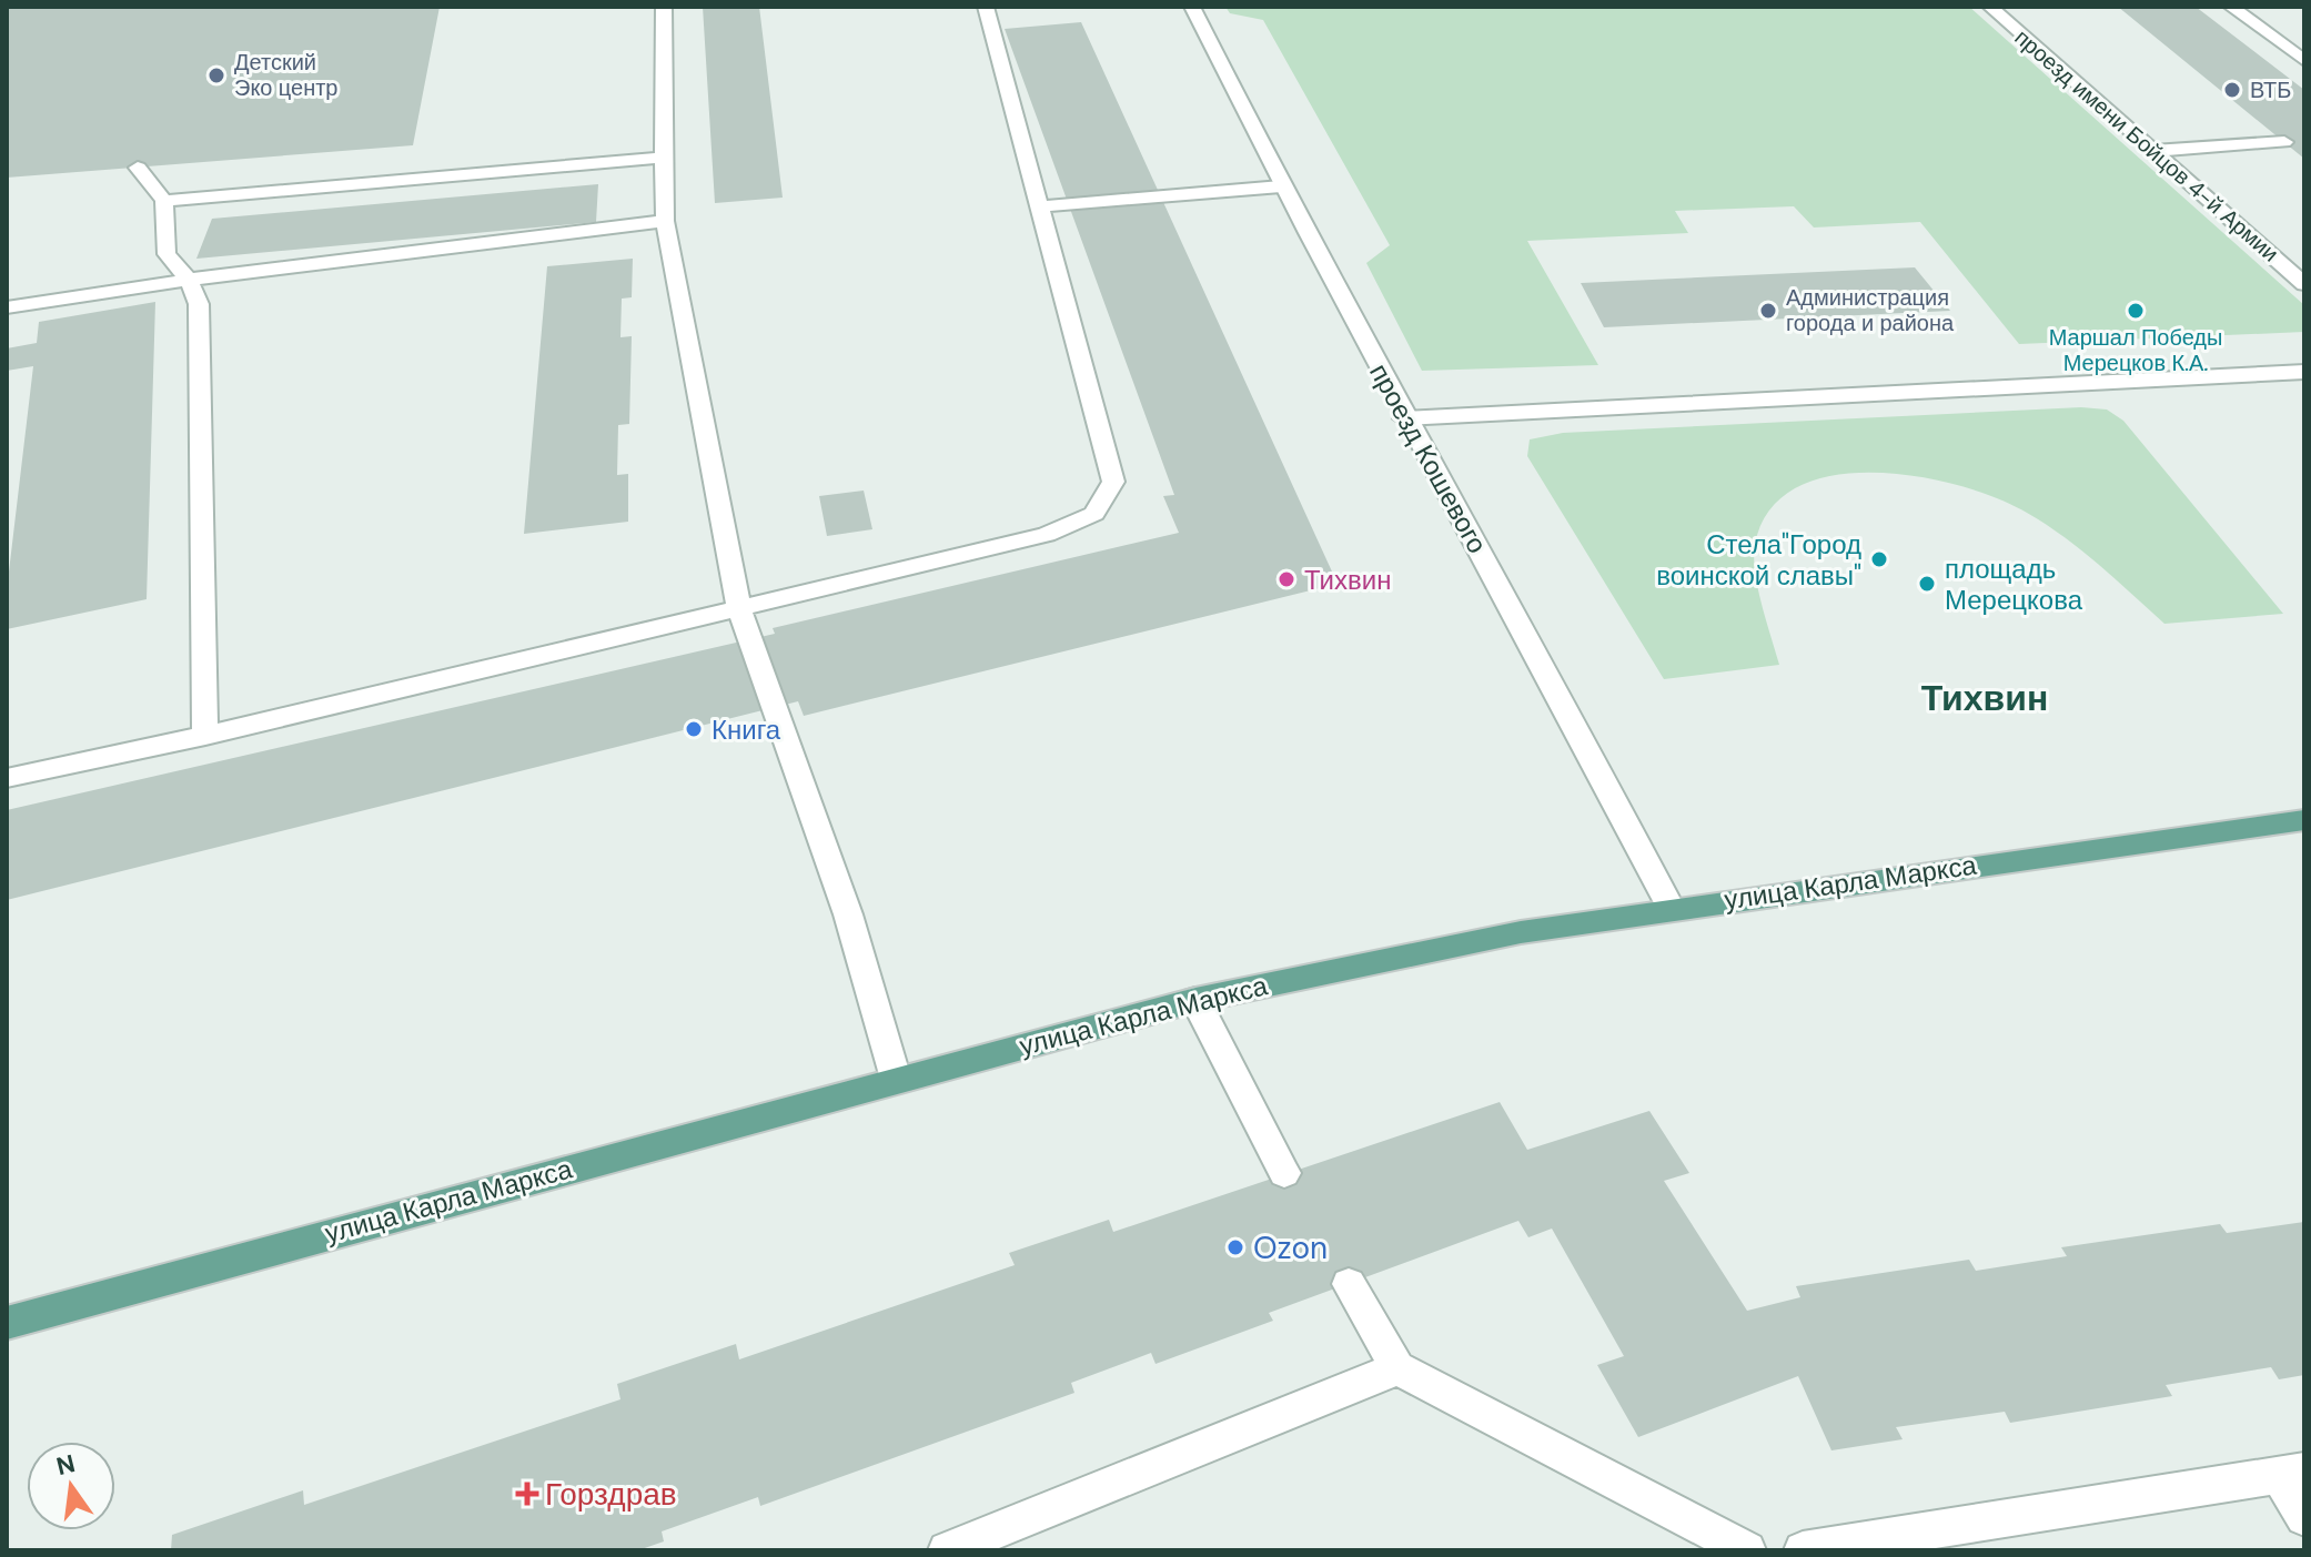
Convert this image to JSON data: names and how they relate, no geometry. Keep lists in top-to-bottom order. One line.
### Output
{"streets":{"main road":["улица Карла Маркса"],"street":["проезд имени Бойцов 4-й Армии","проезд Кошевого"]},"crossings":[["проезд Кошевого","улица Карла Маркса"]],"districts":["Тихвин"],"places":{"other":["Детский Эко центр","ВТБ","Администрация города и района","Маршал Победы Мерецков К.А.","Стела\"Город воинской славы\"","Тихвин","площадь Мерецкова","Книга","Ozon"],"health":["Горздрав"]},"north":"top"}
